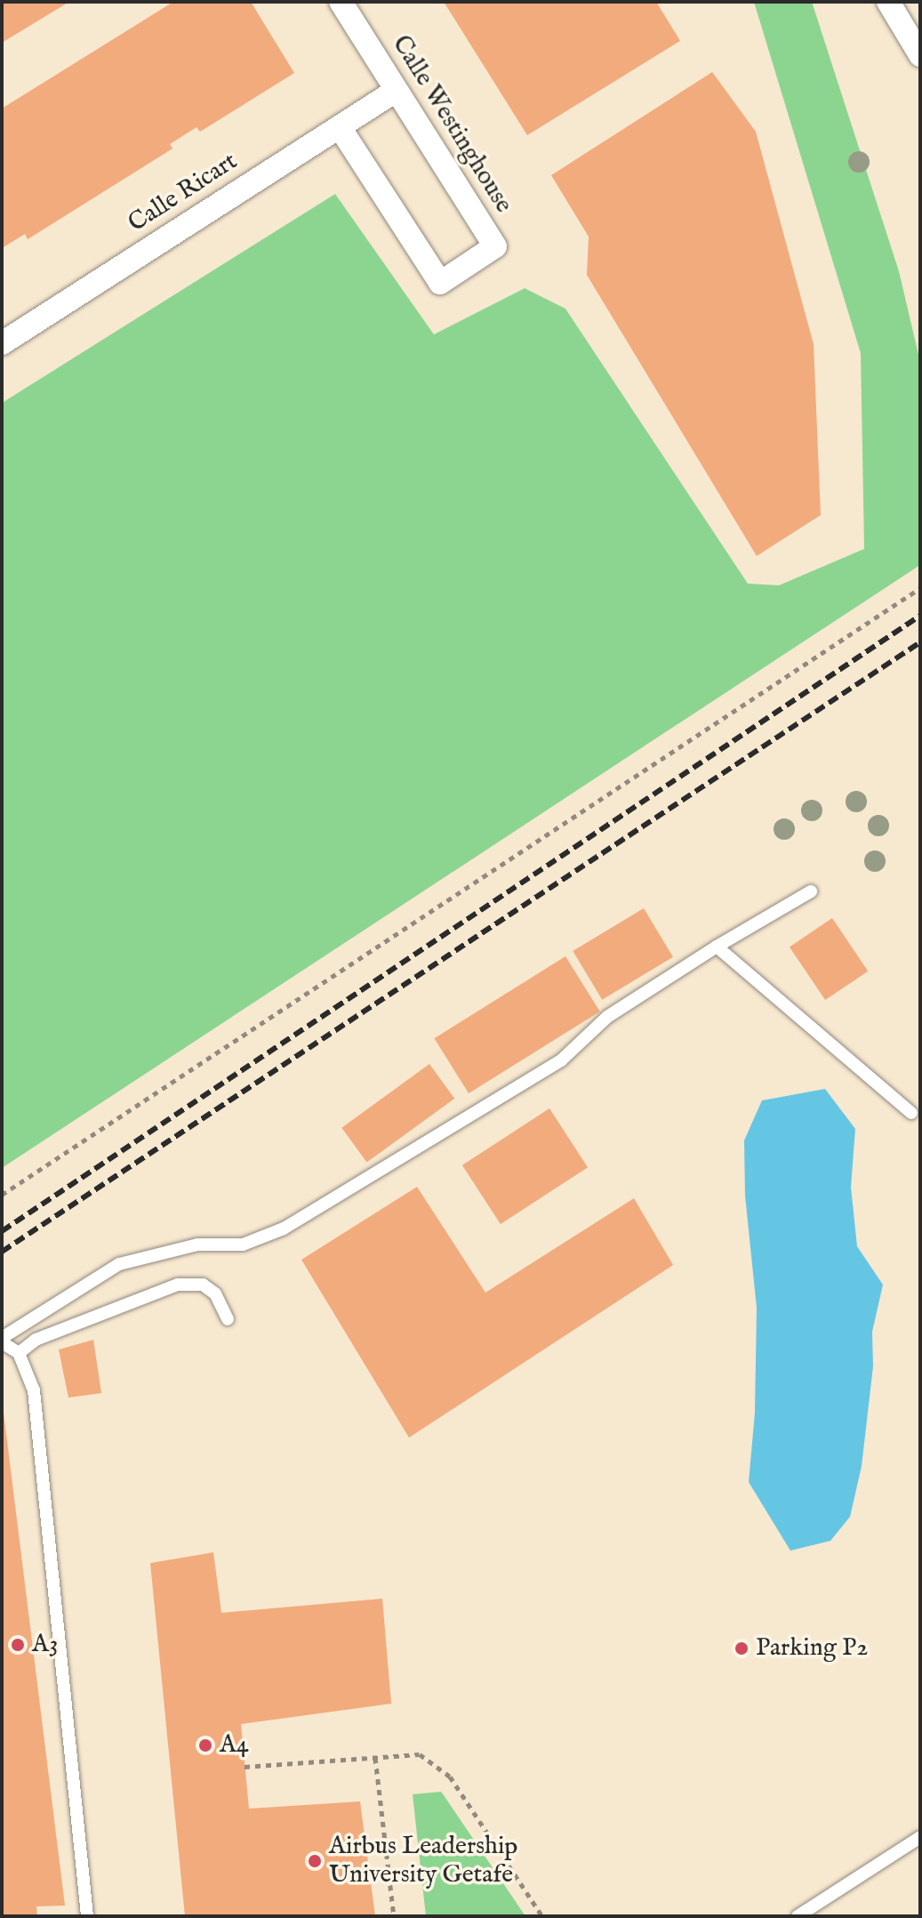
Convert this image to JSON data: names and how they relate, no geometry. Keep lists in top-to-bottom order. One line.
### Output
{"streets":{"street":["Calle Westinghouse","Calle Ricart"]},"crossings":[["Calle Westinghouse","Calle Ricart"]],"places":["A3","Parking P2","A4","Airbus Leadership University Getafe"]}
